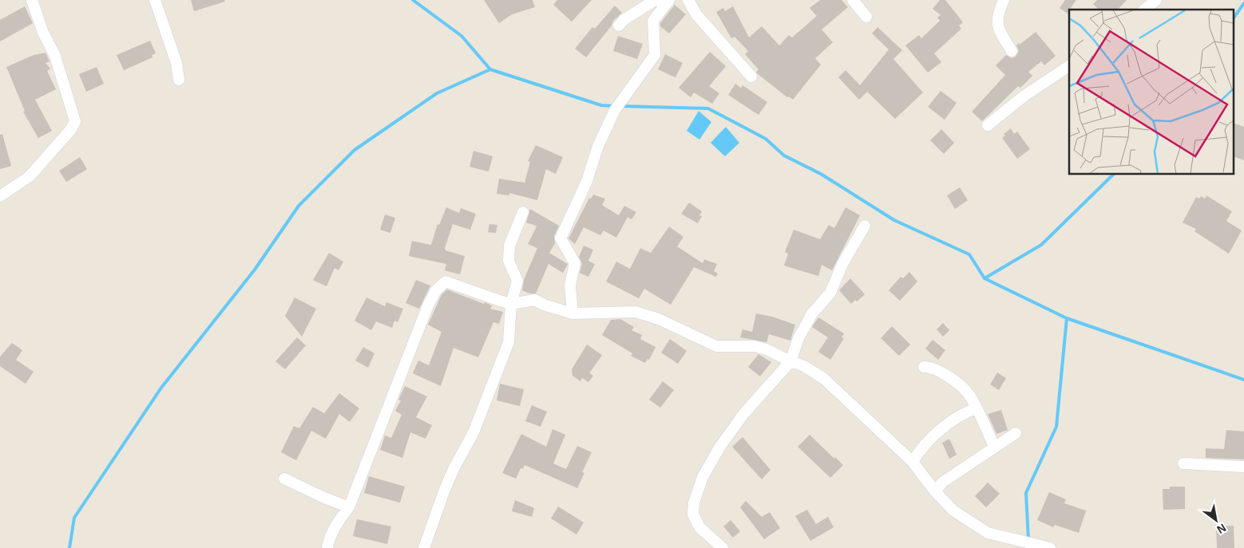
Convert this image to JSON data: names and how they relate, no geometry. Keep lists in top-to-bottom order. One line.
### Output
{"north":"bottom right"}
